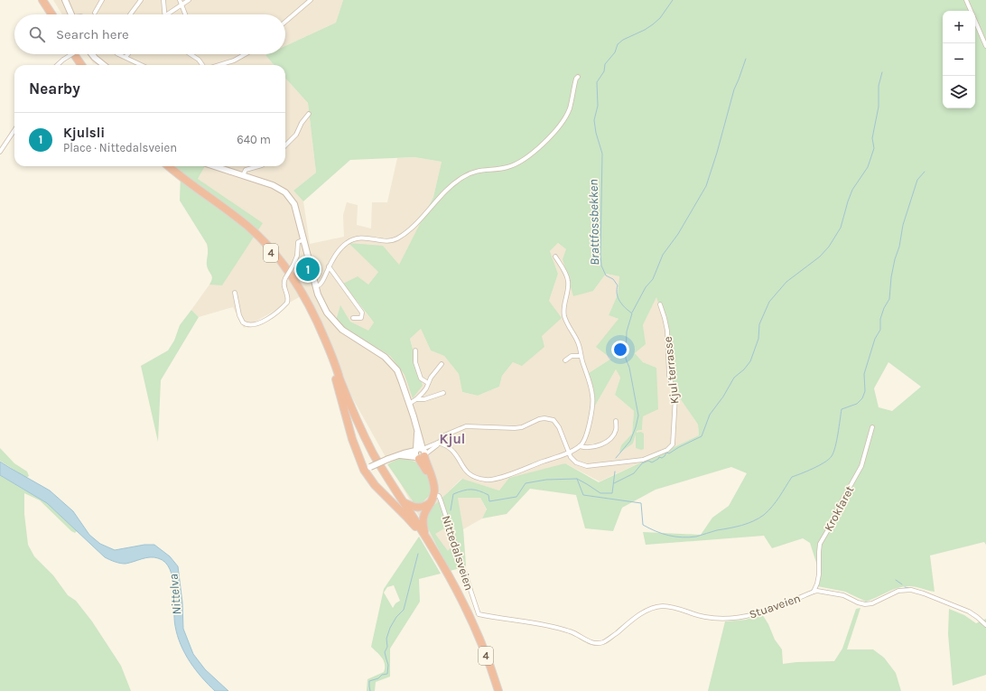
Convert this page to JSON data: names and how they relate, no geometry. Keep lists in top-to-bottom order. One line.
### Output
{"streets":{"highway":["4"],"street":["Kjul terrasse","Krokfaret","Nittedalsveien","Stuaveien"]},"crossings":[["4","Kjul terrasse"],["4","Nittedalsveien"],["Krokfaret","Stuaveien"],["Nittedalsveien","Stuaveien"]],"districts":["Kjul"],"water":["Brattfossbekken","Nittelva"],"page":{"map_buttons":["+","−"],"search":"Search here","heading":"Nearby","list":[{"mark":"1","name":"Kjulsli","note":"Place · Nittedalsveien","value":"640 m"}],"pins":"1"}}
